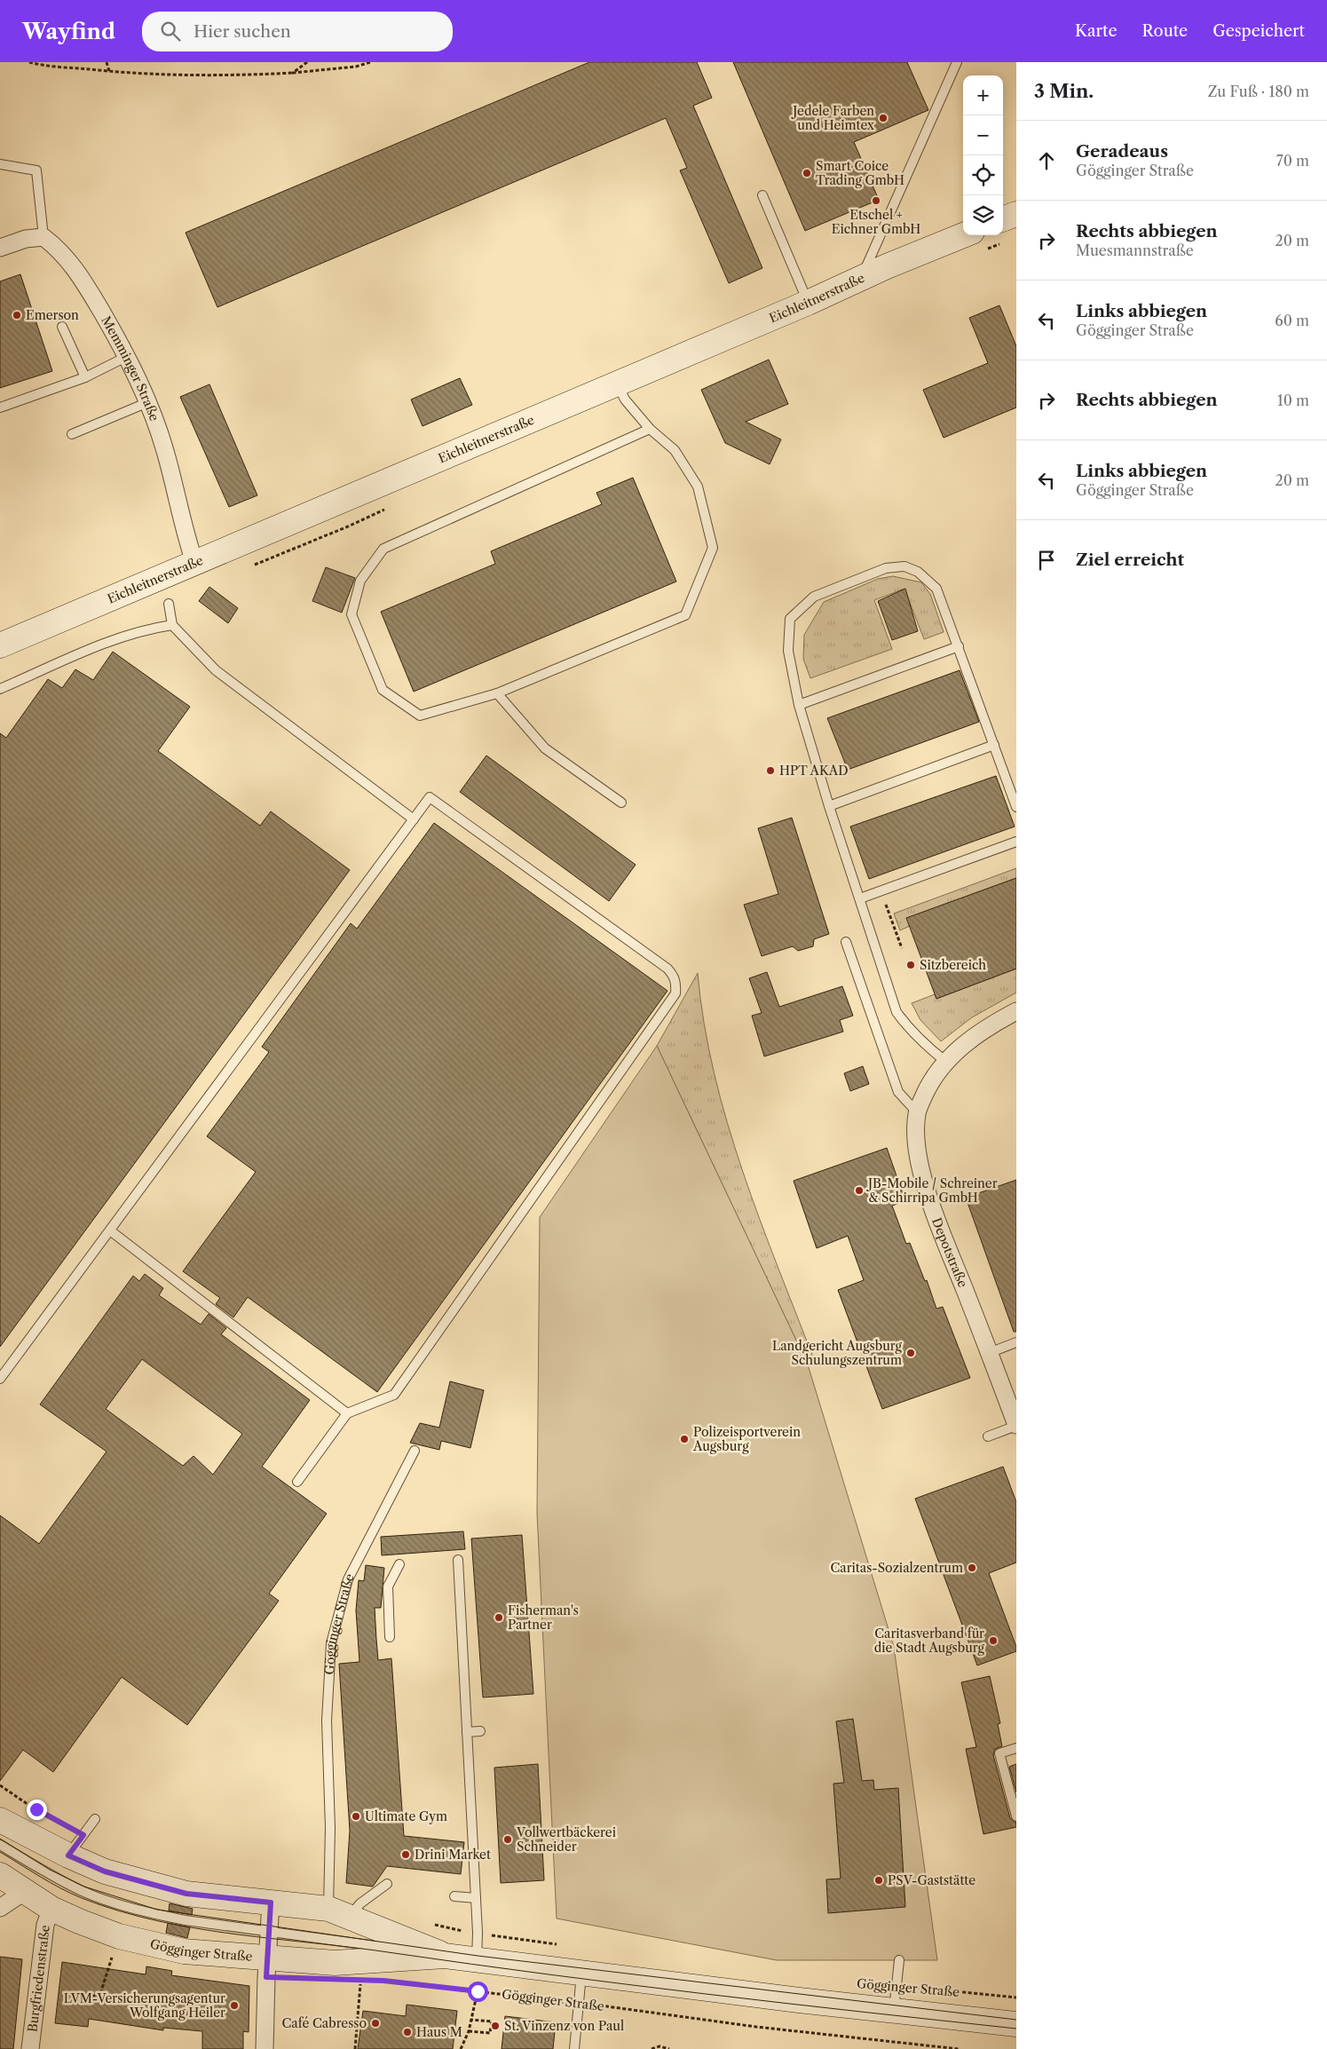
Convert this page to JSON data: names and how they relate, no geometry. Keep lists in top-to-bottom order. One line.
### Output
{"streets":{"main road":["Eichleitnerstraße","Gögginger Straße"],"street":["Memminger Straße","Depotstraße","Burgfriedenstraße"]},"crossings":[["Eichleitnerstraße","Memminger Straße"],["Gögginger Straße","Burgfriedenstraße"]],"places":["Jedele Farben und Heimtex","Smart Coice Trading GmbH","Etschel + Eichner GmbH","Emerson","HPT AKAD","Sitzbereich","JB-Mobile / Schreiner & Schirripa GmbH","Landgericht Augsburg Schulungszentrum","Polizeisportverein Augsburg","Caritas-Sozialzentrum","Fisherman's Partner","Caritasverband für die Stadt Augsburg","Ultimate Gym","Vollwertbäckerei Schneider","Drini Market","PSV-Gaststätte","LVM-Versicherungsagentur Wolfgang Heiler","Café Cabresso","St. Vinzenz von Paul","Haus M"],"page":{"header":"Wayfind","search":"Hier suchen","nav":["Karte","Route","Gespeichert"],"heading":["3 Min.","Zu Fuß · 180 m"],"map_buttons":["+","−"],"list":[["Geradeaus","Gögginger Straße","70 m"],["Rechts abbiegen","Muesmannstraße","20 m"],["Links abbiegen","Gögginger Straße","60 m"],["Rechts abbiegen","10 m"],["Links abbiegen","Gögginger Straße","20 m"],"Ziel erreicht"]}}
